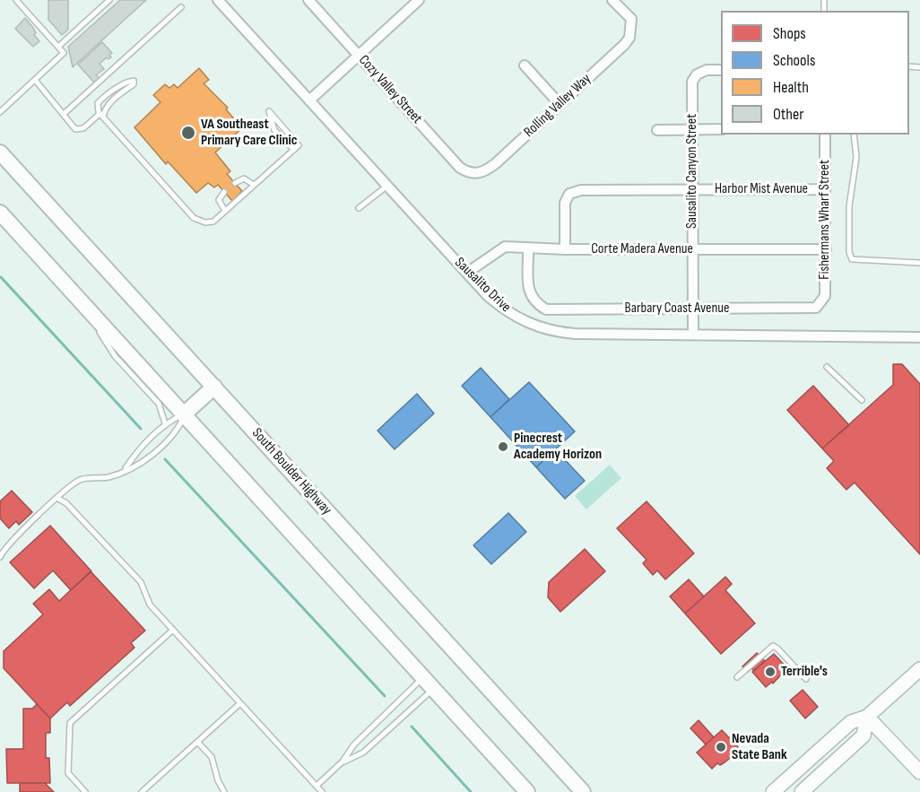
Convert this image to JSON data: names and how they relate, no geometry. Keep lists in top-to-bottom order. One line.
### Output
{"streets":{"main road":["South Boulder Highway"],"street":["Cozy Valley Street","Rolling Valley Way","Sausalito Canyon Street","Harbor Mist Avenue","Fishermans Wharf Street","Corte Madera Avenue","Sausalito Drive","Barbary Coast Avenue"]},"crossings":[["Cozy Valley Street","Rolling Valley Way"],["Sausalito Canyon Street","Harbor Mist Avenue"],["Sausalito Canyon Street","Corte Madera Avenue"],["Sausalito Canyon Street","Sausalito Drive"],["Sausalito Canyon Street","Barbary Coast Avenue"],["Harbor Mist Avenue","Fishermans Wharf Street"],["Harbor Mist Avenue","Corte Madera Avenue"],["Fishermans Wharf Street","Corte Madera Avenue"],["Fishermans Wharf Street","Barbary Coast Avenue"],["Corte Madera Avenue","Sausalito Drive"],["Corte Madera Avenue","Barbary Coast Avenue"]],"places":["VA Southeast Primary Care Clinic","Pinecrest Academy Horizon","Terrible's","Nevada State Bank"],"legend":["Shops","Schools","Health","Other"]}
